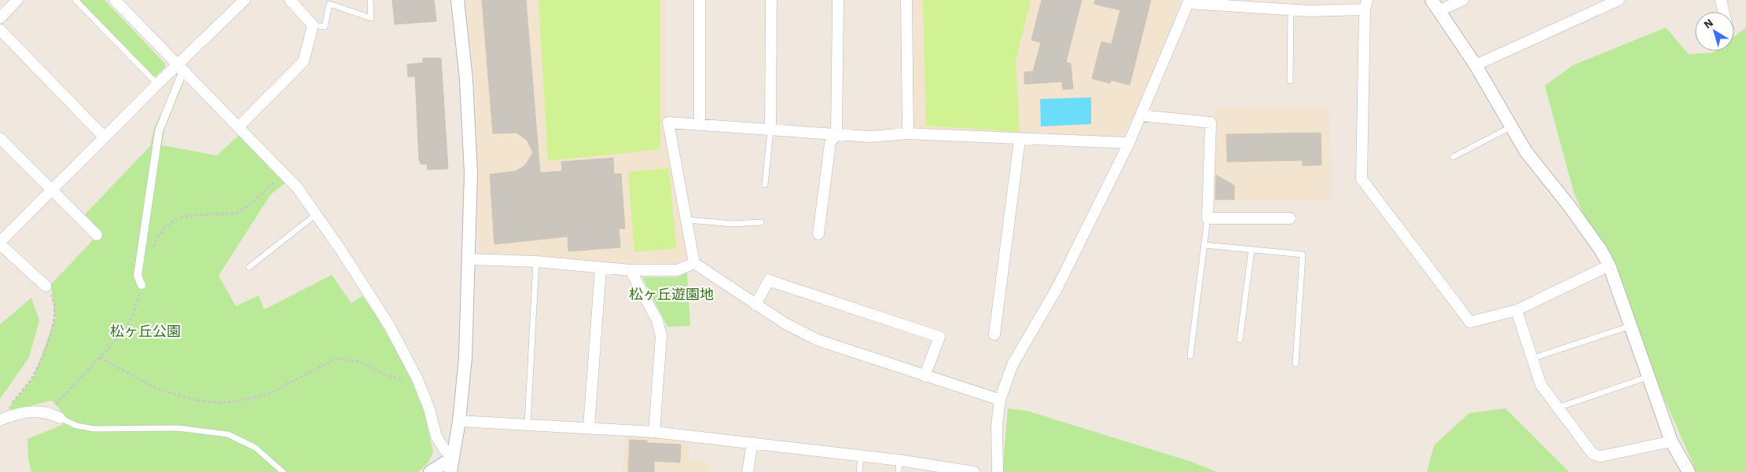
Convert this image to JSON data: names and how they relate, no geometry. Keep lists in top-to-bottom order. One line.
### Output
{"parks":["松ヶ丘遊園地","松ヶ丘公園"],"north":"top left"}
